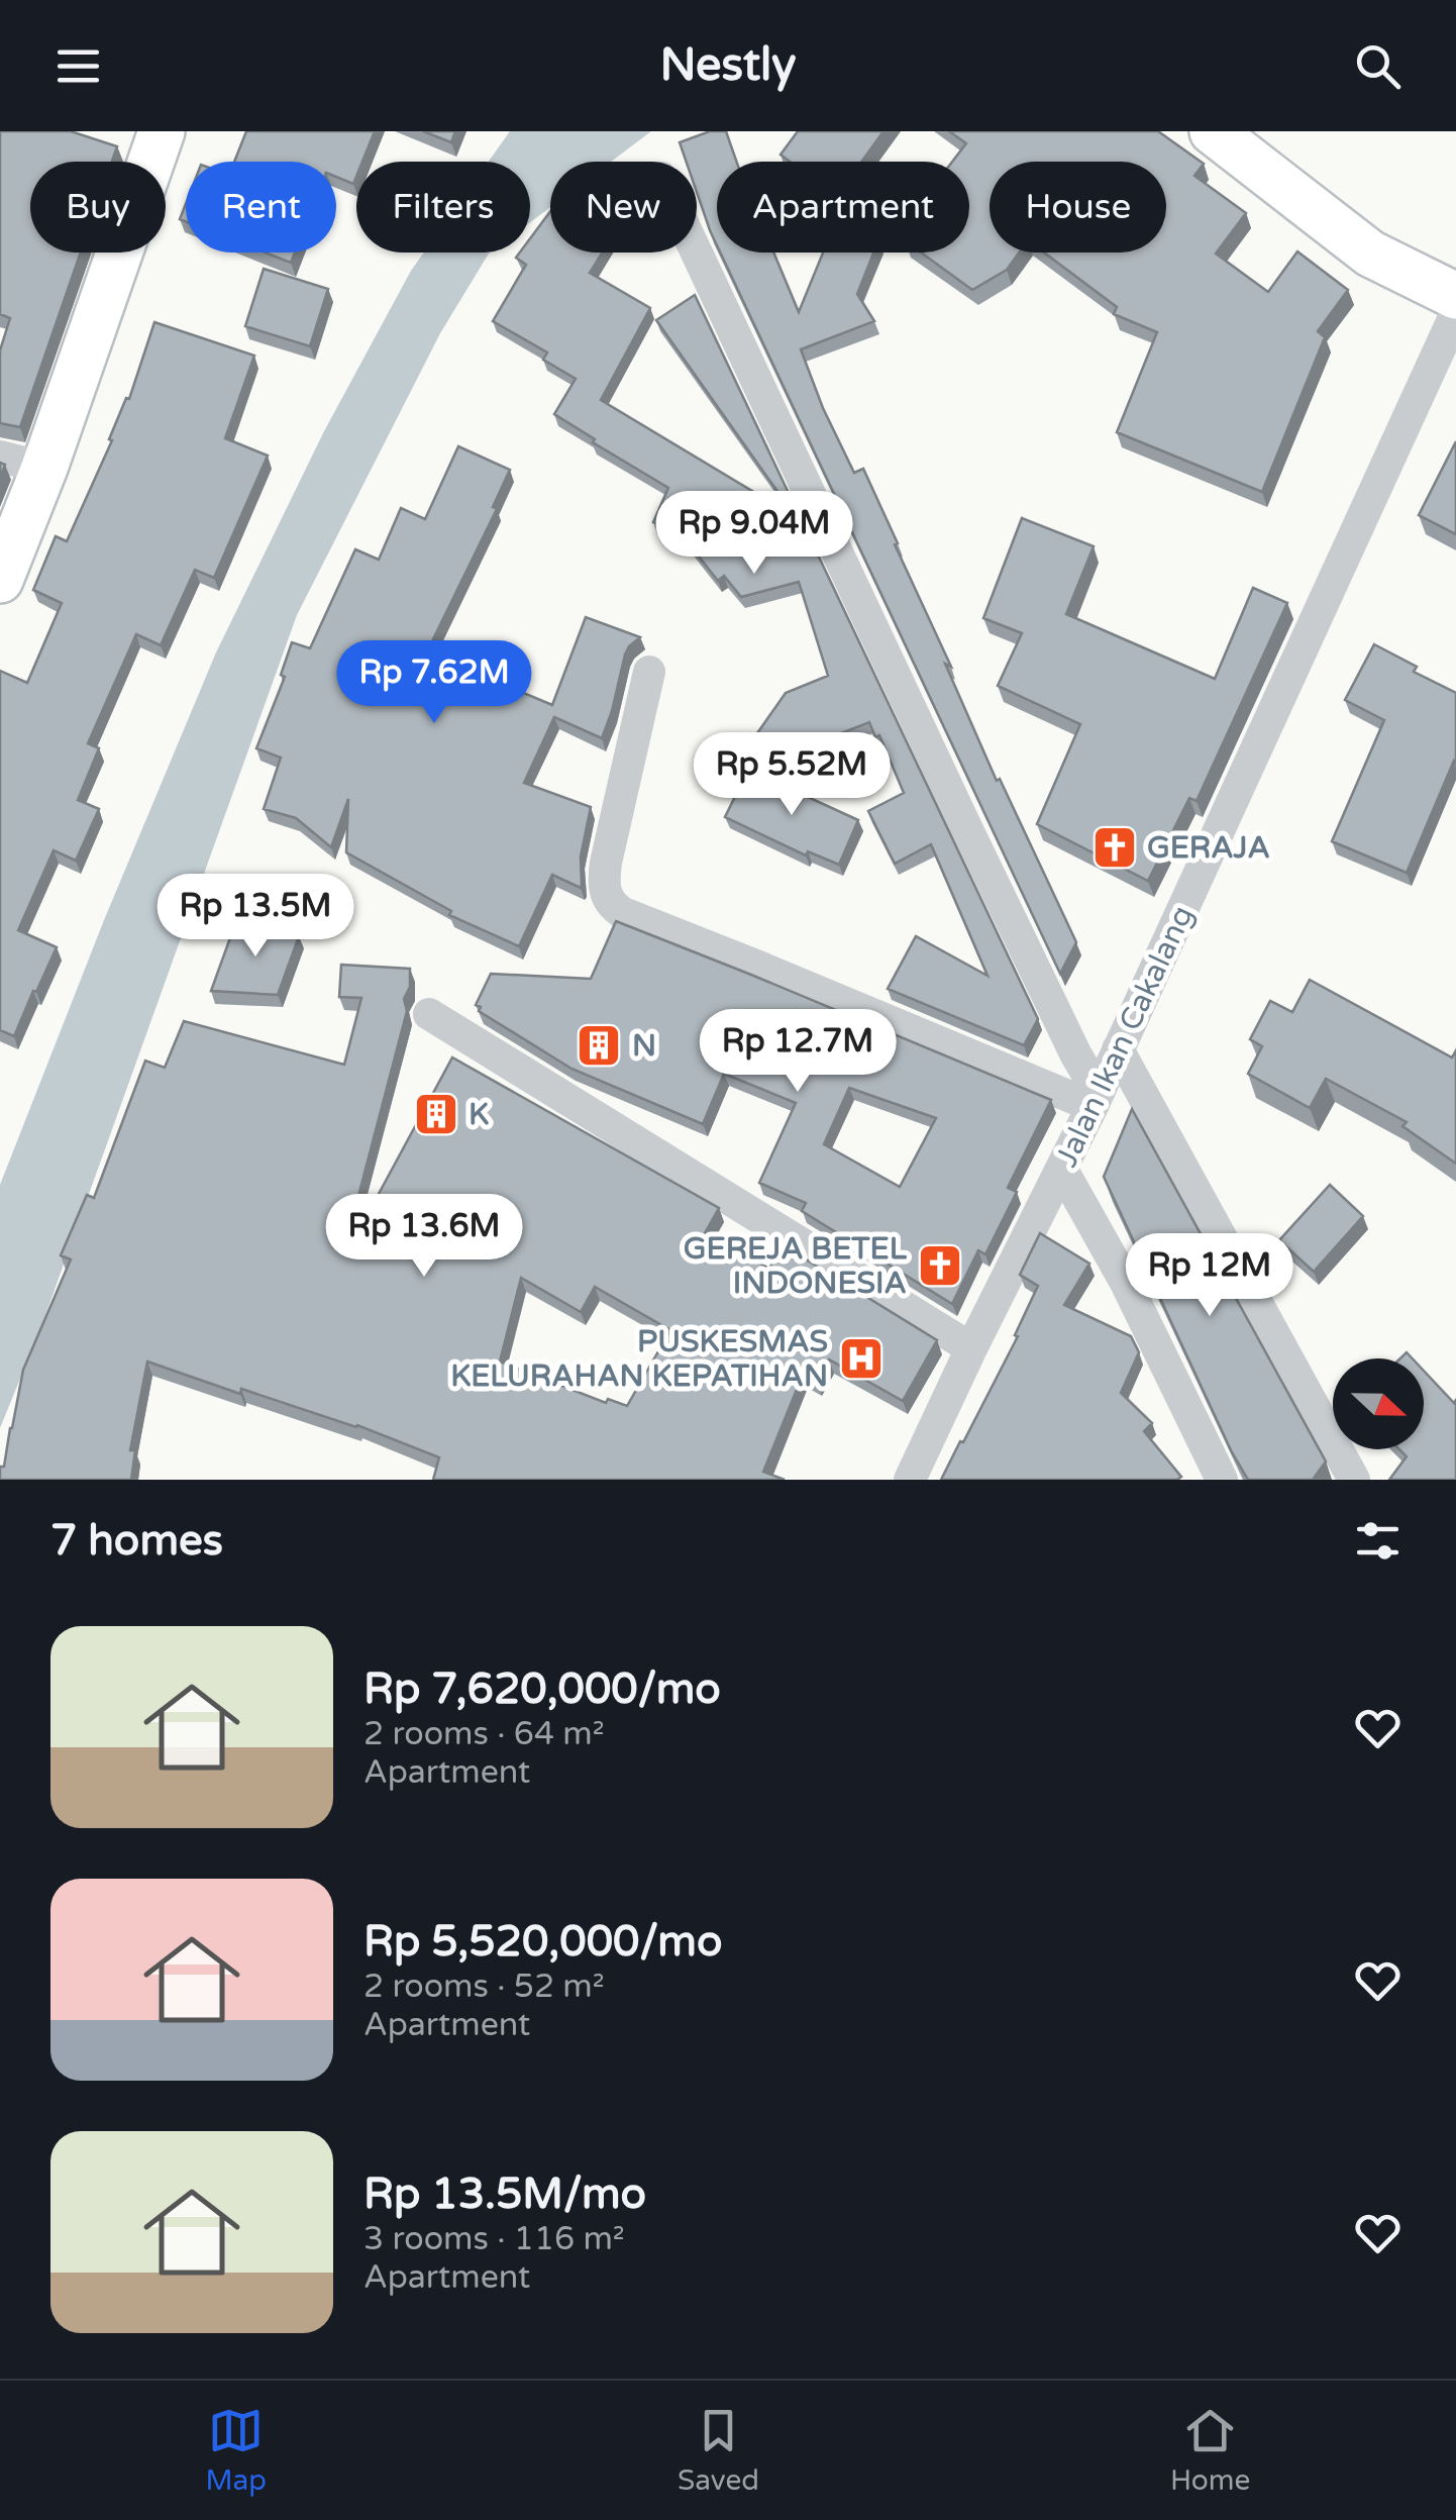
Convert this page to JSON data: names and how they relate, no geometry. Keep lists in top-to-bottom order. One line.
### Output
{"streets":{"street":["Jalan Ikan Cakalang"]},"places":{"church":["GERAJA","GEREJA BETEL INDONESIA"],"building":["N","K"],"hospital":["PUSKESMAS KELURAHAN KEPATIHAN"]},"north":"right","page":{"header":"Nestly","chip":["Buy","Rent","Filters","New","Apartment","House"],"price":["Rp 9.04M","Rp 7.62M","Rp 5.52M","Rp 13.5M","Rp 12.7M","Rp 13.6M","Rp 12M"],"heading":"7 homes","list":[{"name":"Rp 7,620,000/mo","note":"2 rooms · 64 m² · Apartment"},{"name":"Rp 5,520,000/mo","note":"2 rooms · 52 m² · Apartment"},{"name":"Rp 13.5M/mo","note":"3 rooms · 116 m² · Apartment"}],"tabs":["Map","Saved","Home"]}}
